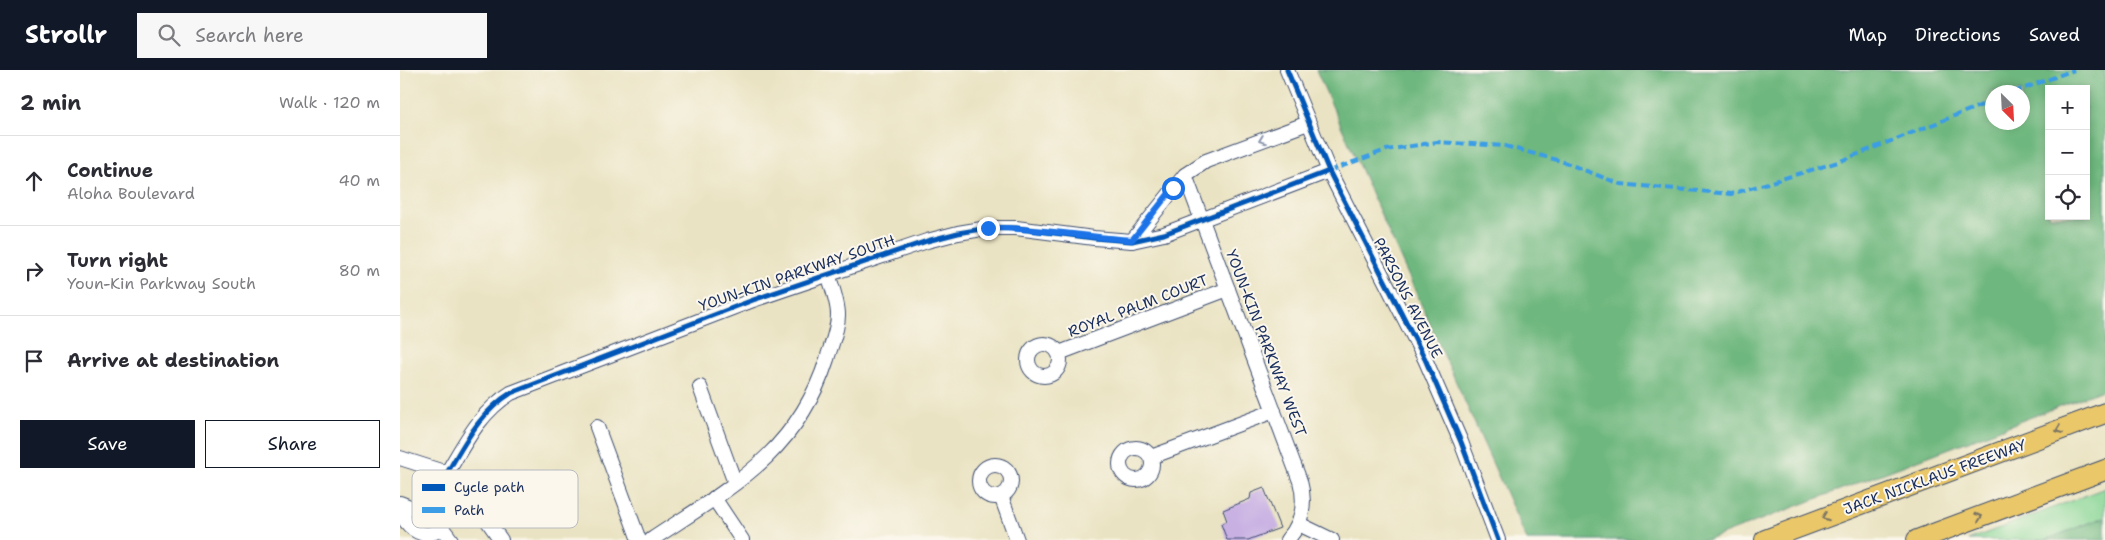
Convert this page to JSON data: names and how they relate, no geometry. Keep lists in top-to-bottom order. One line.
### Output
{"streets":{"highway":["JACK NICKLAUS FREEWAY"],"street":["YOUN-KIN PARKWAY SOUTH","PARSONS AVENUE","ROYAL PALM COURT","YOUN-KIN PARKWAY WEST"]},"crossings":[["YOUN-KIN PARKWAY SOUTH","PARSONS AVENUE"],["YOUN-KIN PARKWAY SOUTH","YOUN-KIN PARKWAY WEST"],["ROYAL PALM COURT","YOUN-KIN PARKWAY WEST"]],"legend":["Cycle path","Path"],"north":"bottom right","page":{"header":"Strollr","search":"Search here","nav":["Map","Directions","Saved"],"heading":["2 min","Walk · 120 m"],"map_buttons":["+","−"],"list":[["Continue","Aloha Boulevard","40 m"],["Turn right","Youn-Kin Parkway South","80 m"],"Arrive at destination"],"buttons":["Save","Share"]}}
